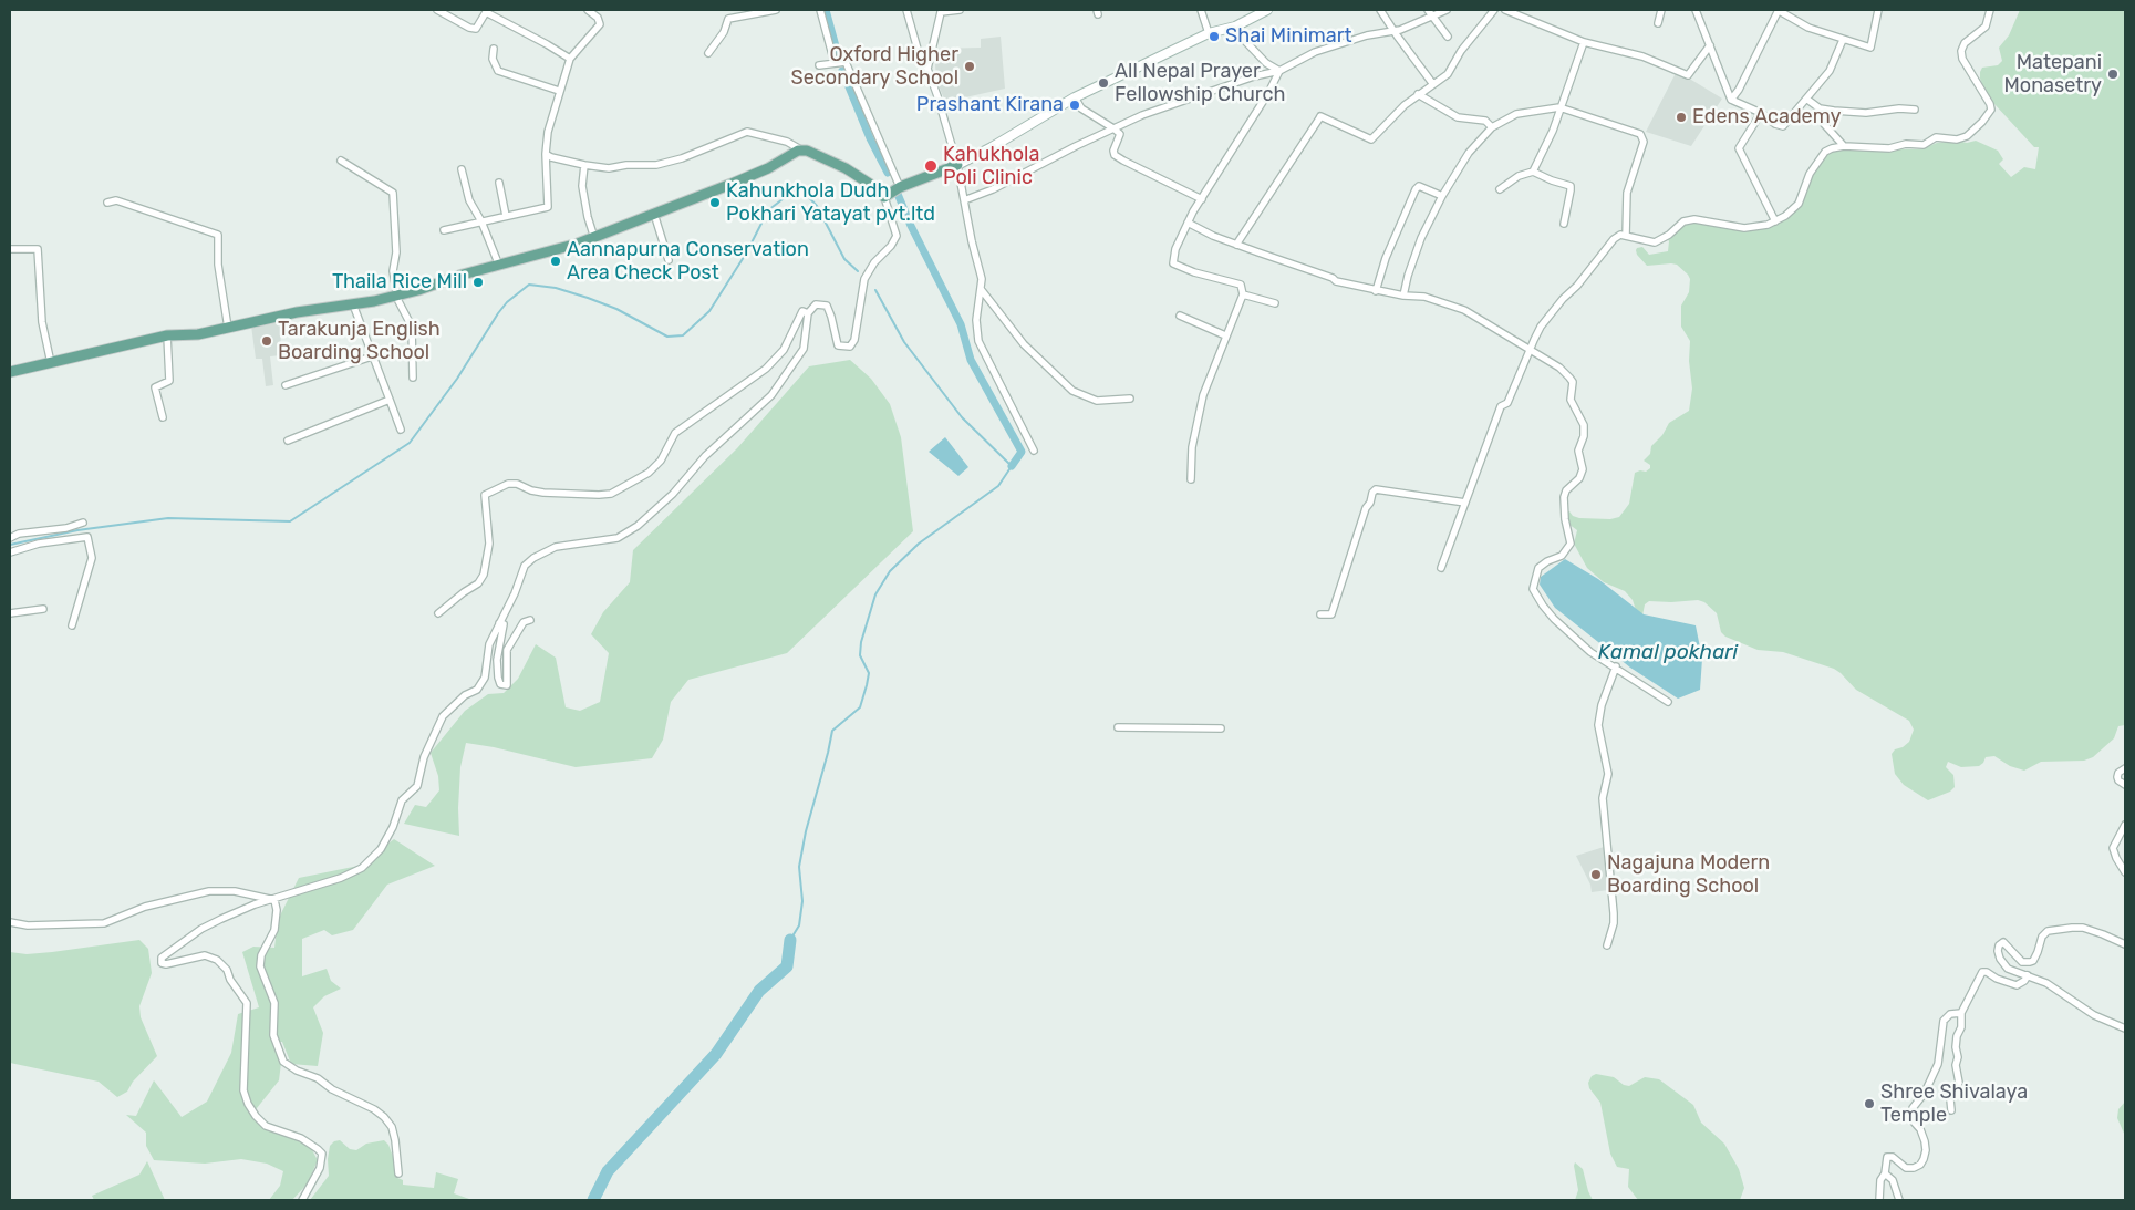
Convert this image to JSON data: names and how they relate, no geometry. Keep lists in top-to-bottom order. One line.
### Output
{"water":["Kamal pokhari"],"places":["Shai Minimart","Oxford Higher Secondary School","Matepani Monasetry","All Nepal Prayer Fellowship Church","Prashant Kirana","Edens Academy","Kahukhola Poli Clinic","Kahunkhola Dudh Pokhari Yatayat pvt.ltd","Aannapurna Conservation Area Check Post","Thaila Rice Mill","Tarakunja English Boarding School","Nagajuna Modern Boarding School","Shree Shivalaya Temple"]}
